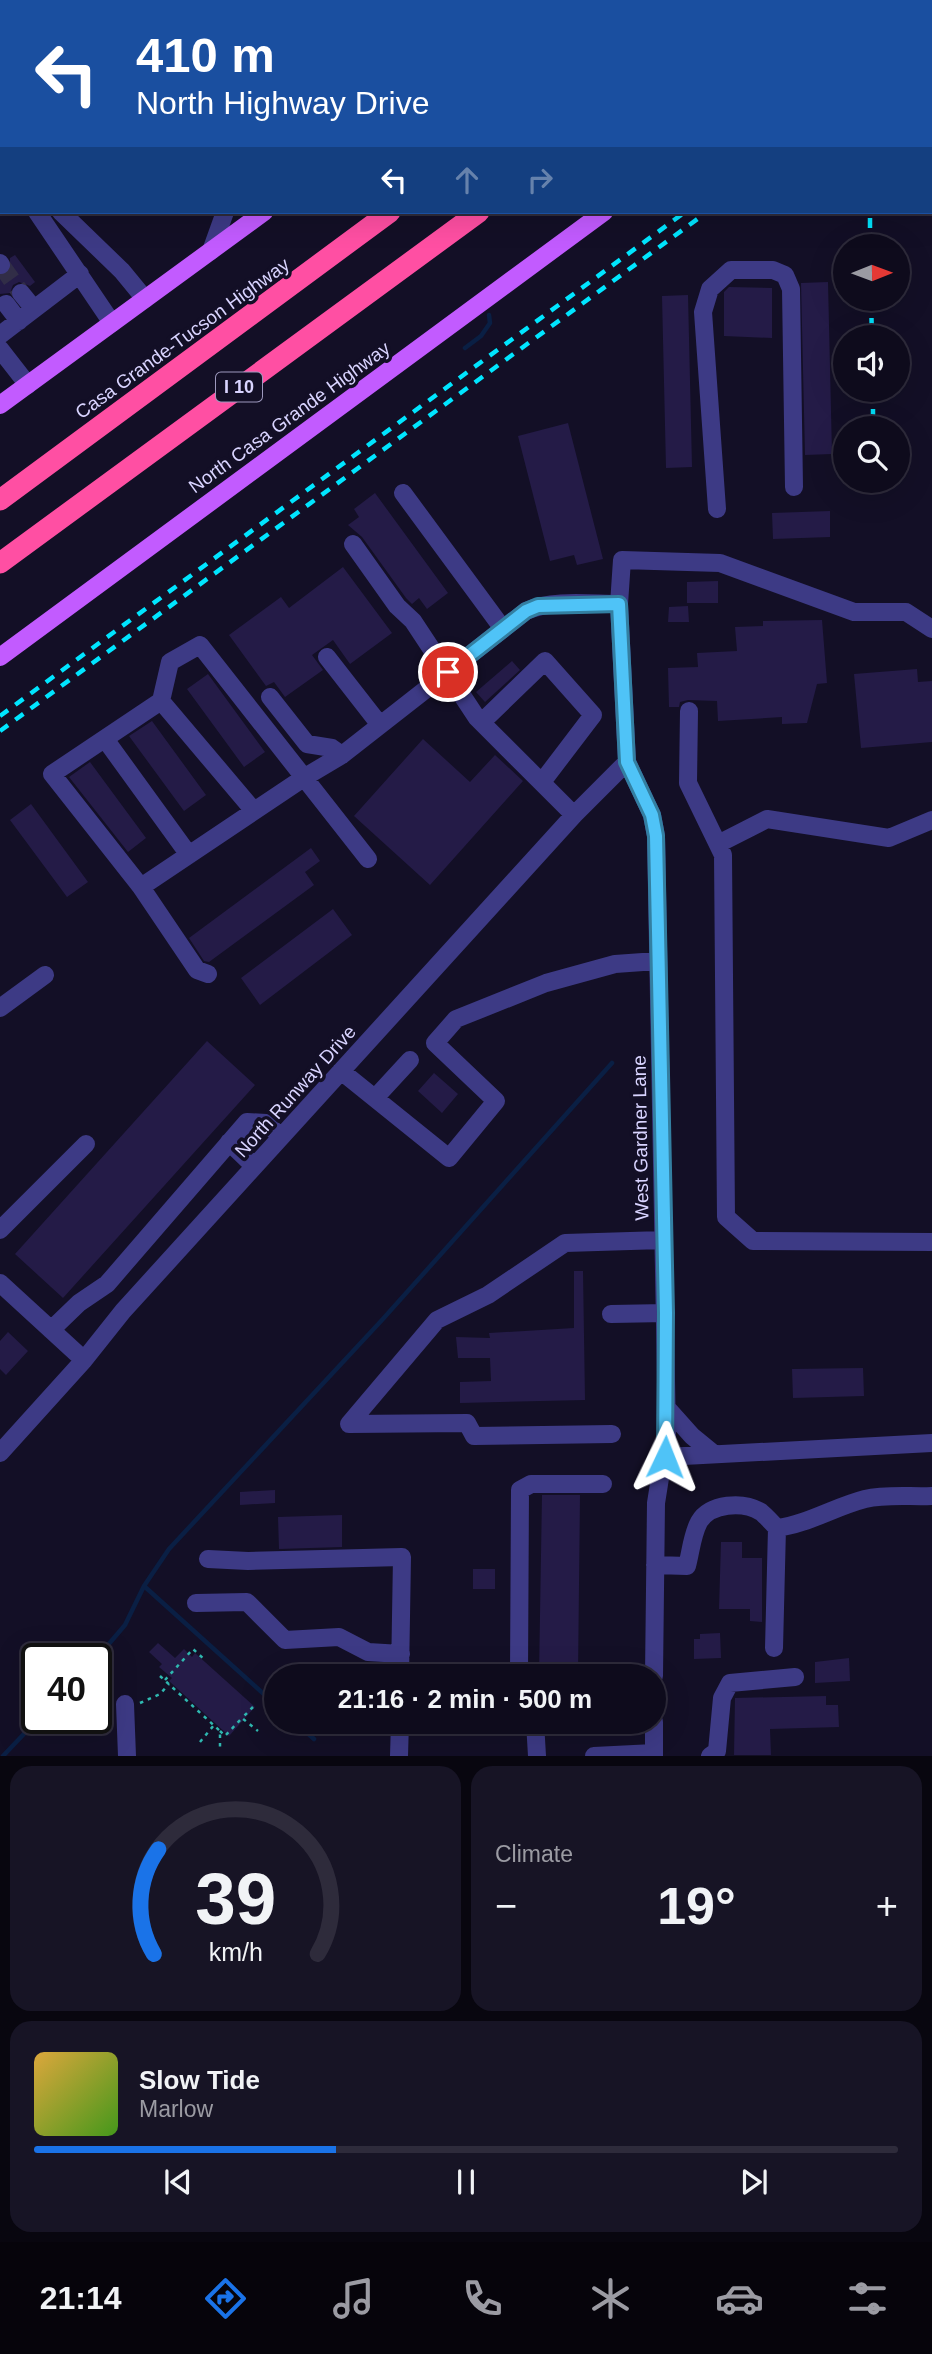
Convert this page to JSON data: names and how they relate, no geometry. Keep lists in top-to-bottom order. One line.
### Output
{"streets":{"highway":["Casa Grande-Tucson Highway","I 10"],"main road":["North Casa Grande Highway"],"street":["North Runway Drive","West Gardner Lane"]},"crossings":[["North Runway Drive","West Gardner Lane"]],"north":"right","page":{"turn":["410 m","North Highway Drive"],"limit":"40","trip":"21:16 · 2 min · 500 m","tile":"Climate","heat":["−","19°","+"],"song":["Slow Tide","Marlow"],"tabs":"21:14","gauge":["39","km/h"]}}
